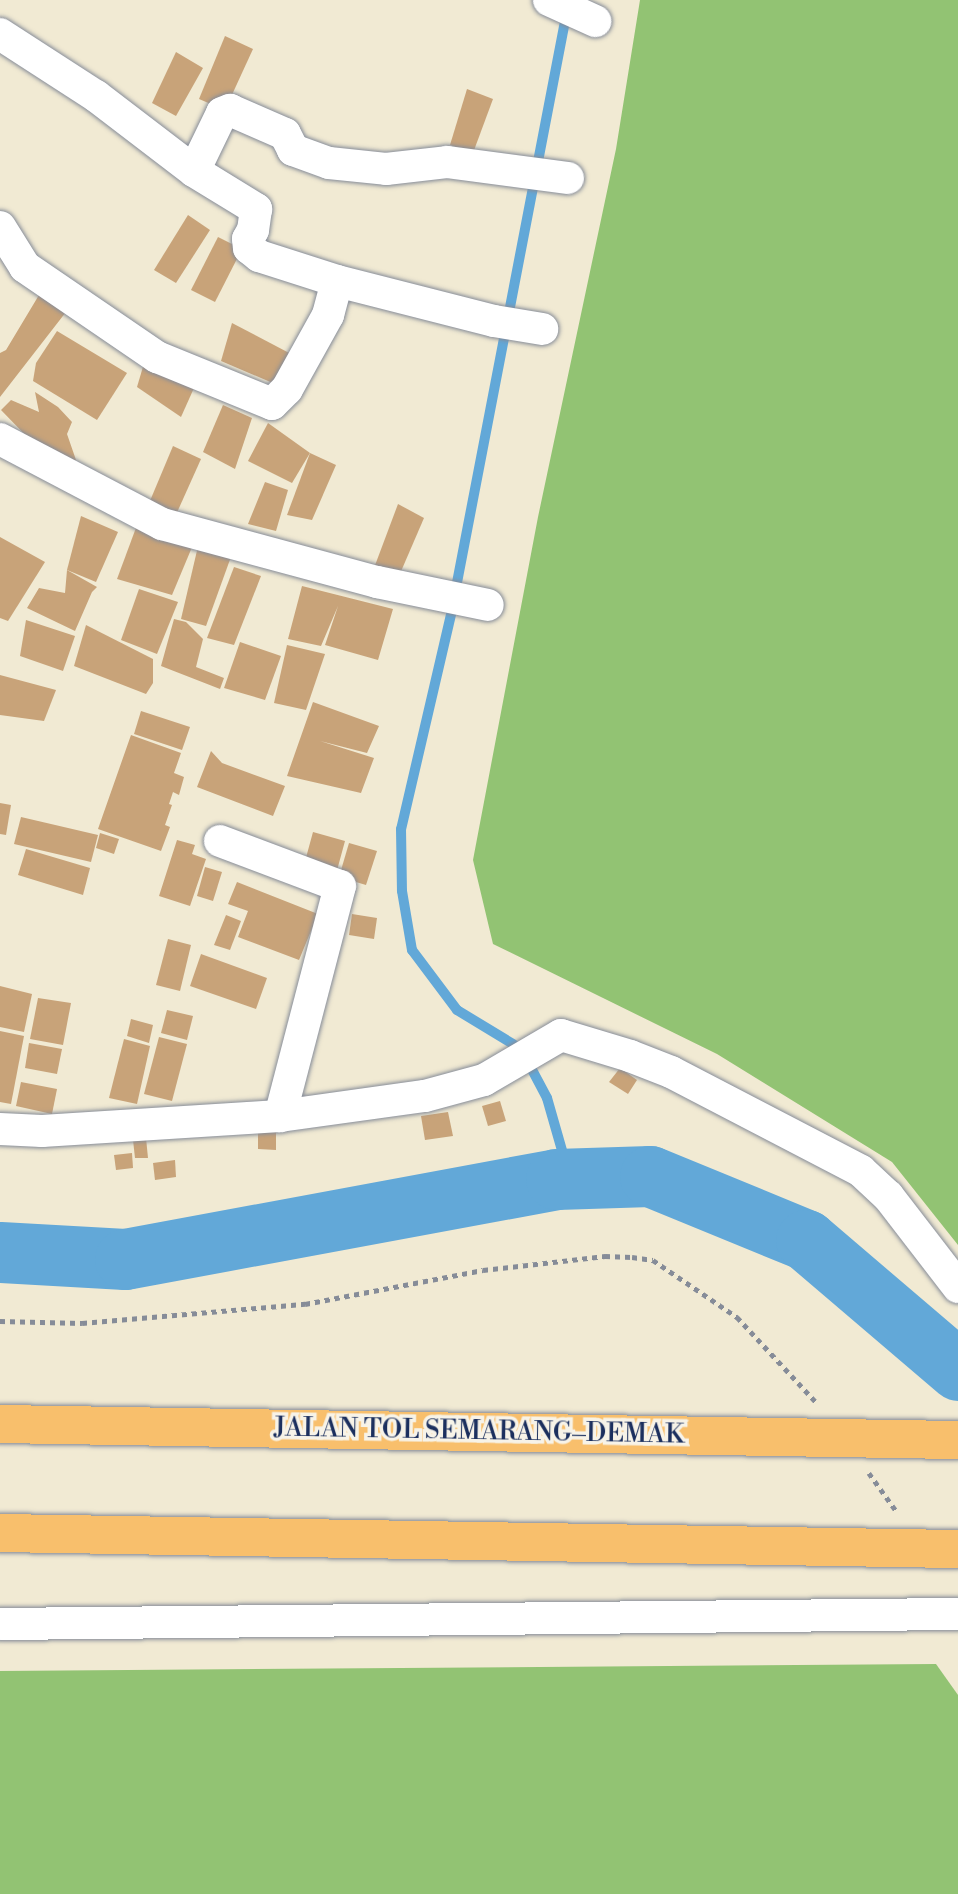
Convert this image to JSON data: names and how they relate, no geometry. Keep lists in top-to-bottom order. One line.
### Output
{"streets":{"highway":["JALAN TOL SEMARANG–DEMAK"]}}
